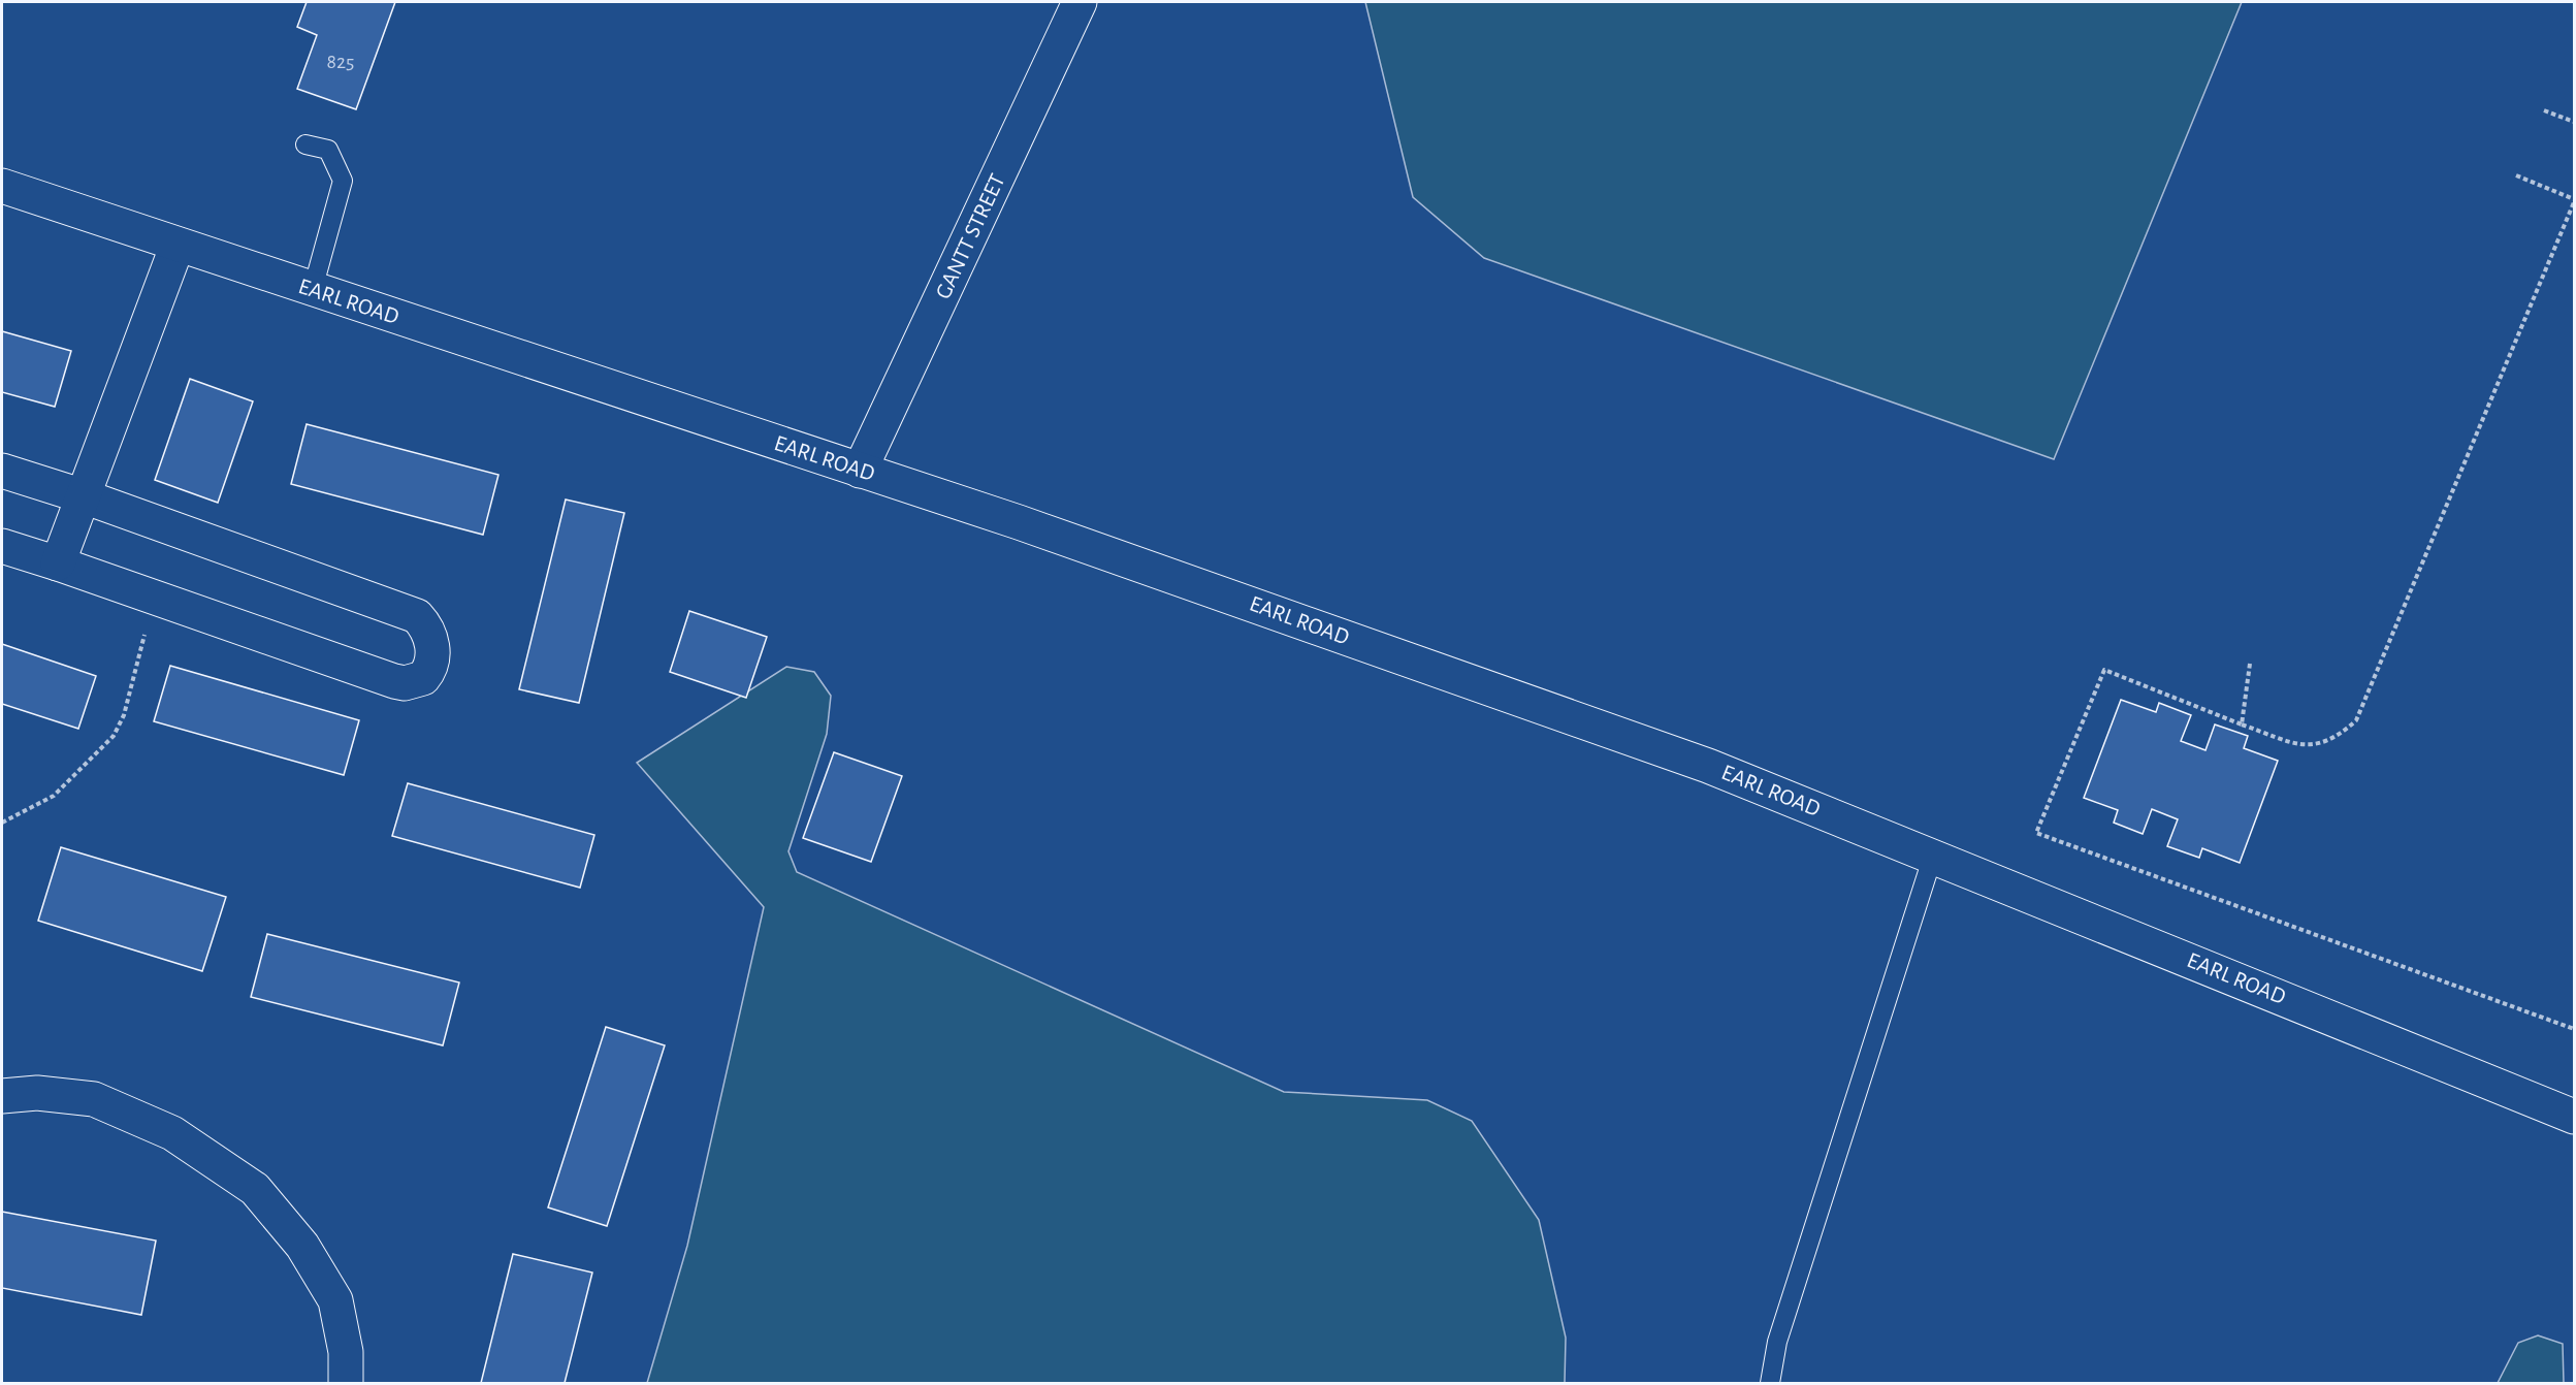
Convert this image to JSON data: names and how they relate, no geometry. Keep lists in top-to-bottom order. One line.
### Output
{"streets":{"main road":["GANTT STREET","EARL ROAD"]},"crossings":[["GANTT STREET","EARL ROAD"]],"house_numbers":["825"]}
